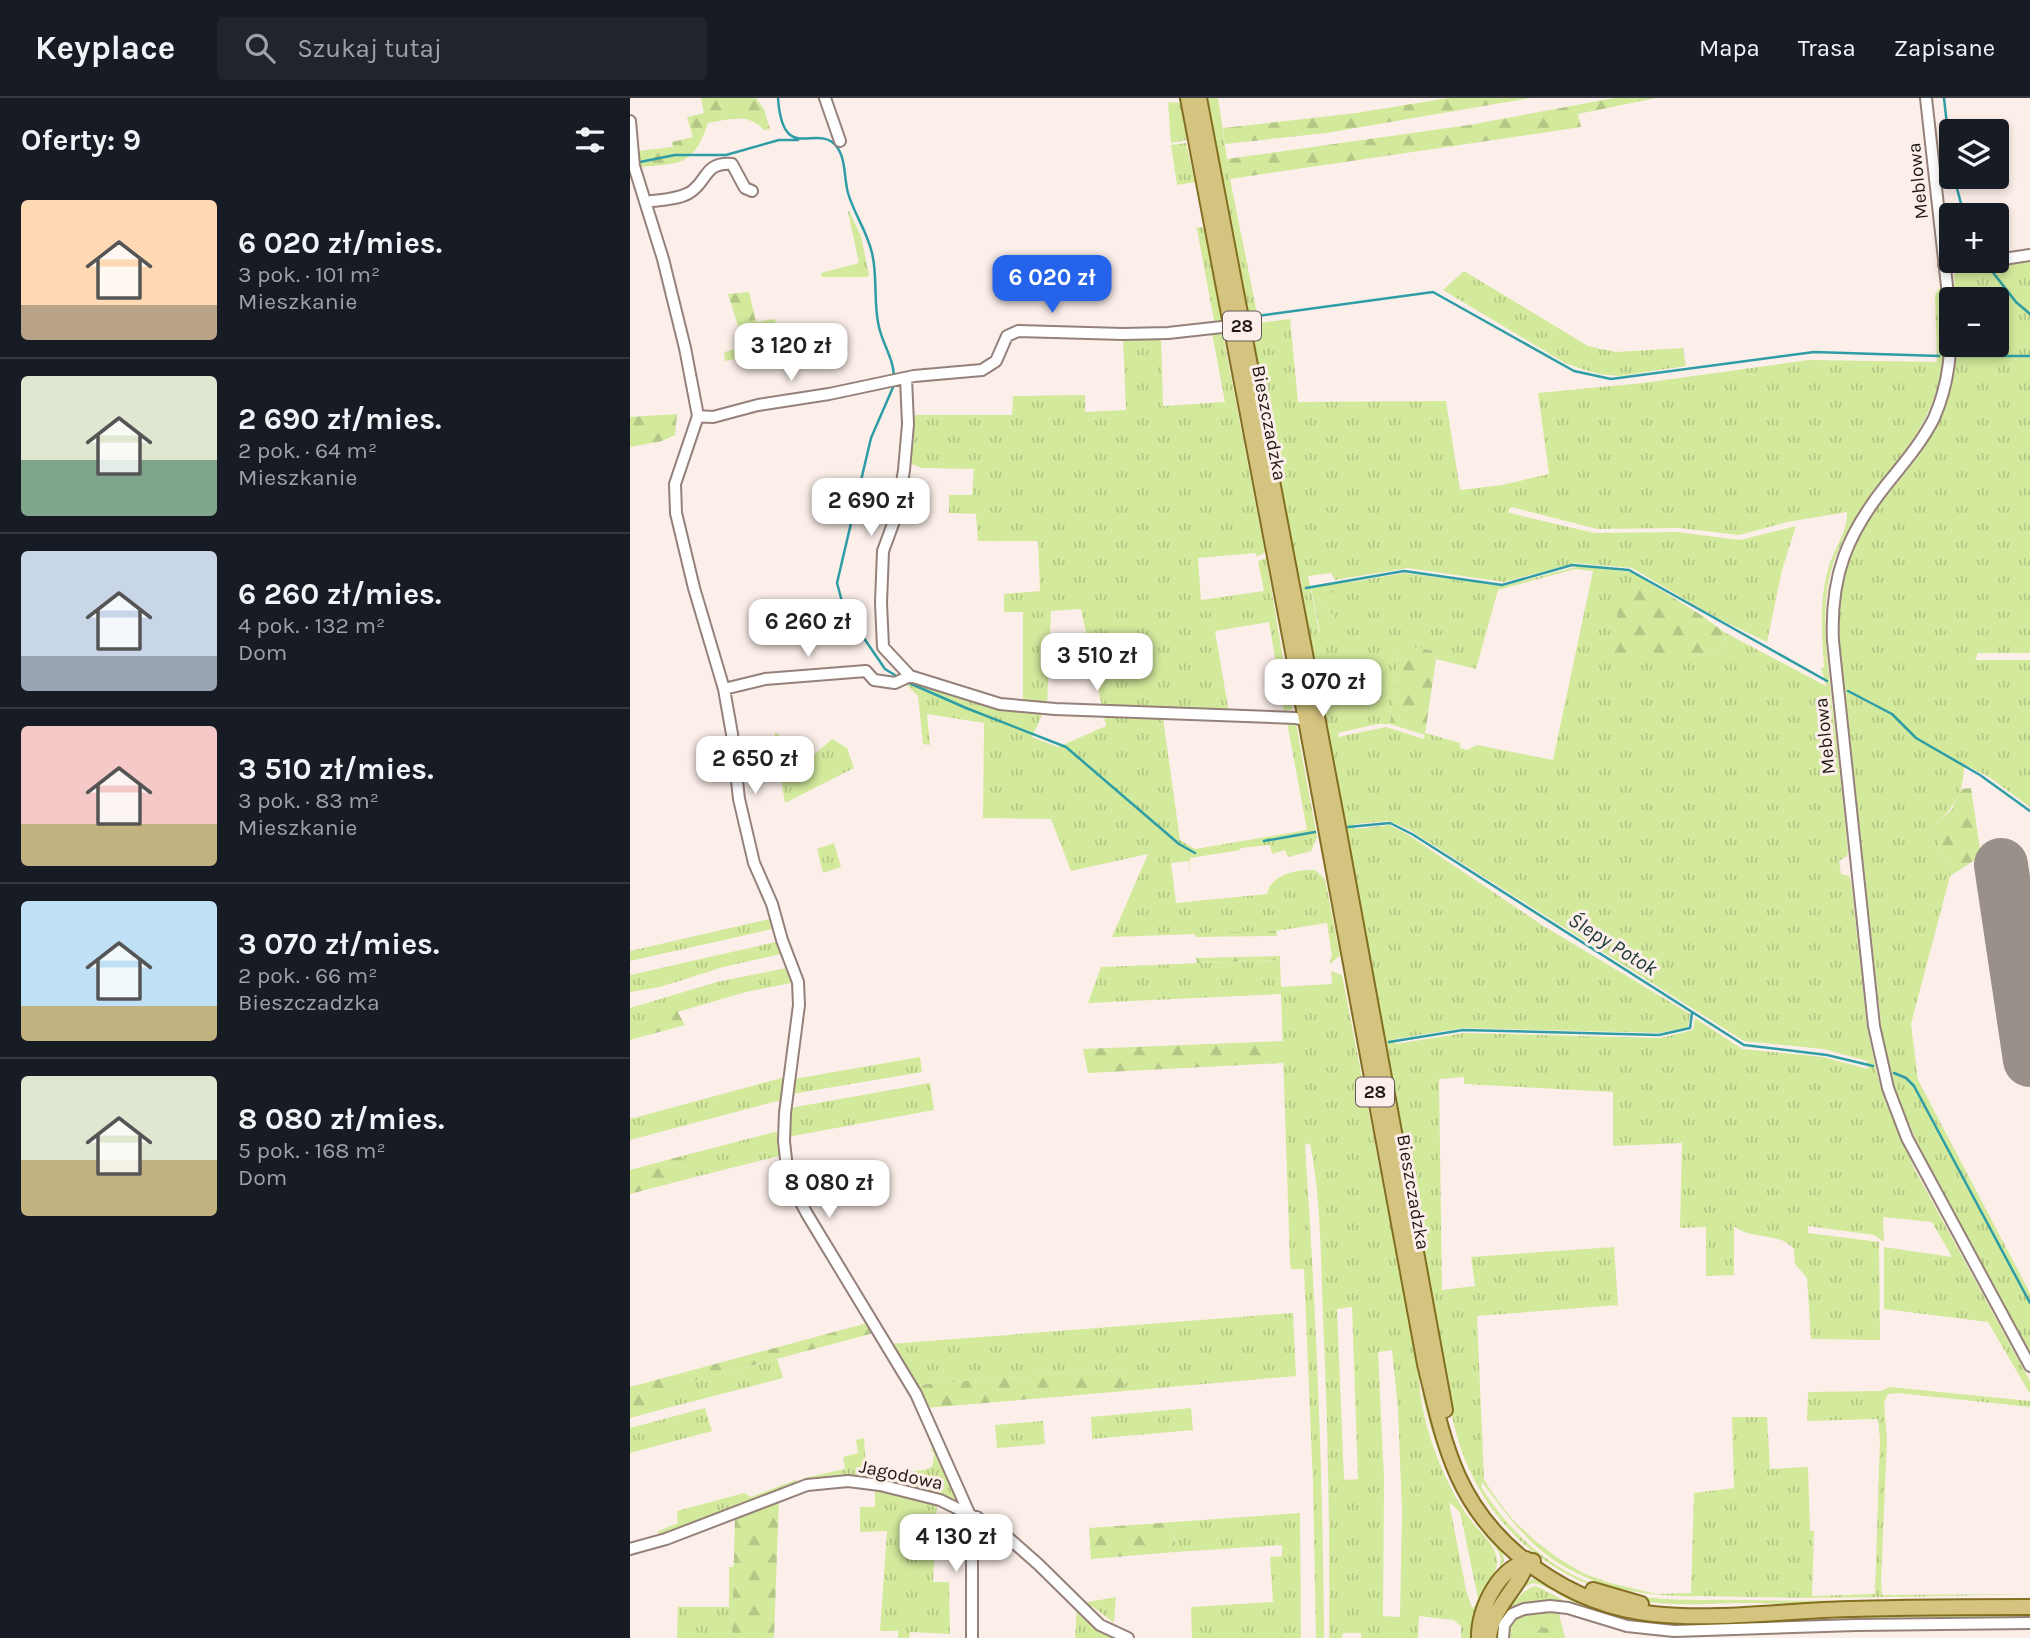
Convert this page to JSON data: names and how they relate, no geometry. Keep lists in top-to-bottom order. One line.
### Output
{"streets":{"main road":["28","Bieszczadzka"],"street":["Meblowa","Jagodowa"]},"crossings":[["28","Bieszczadzka"]],"water":["Ślepy Potok"],"page":{"header":"Keyplace","search":"Szukaj tutaj","nav":["Mapa","Trasa","Zapisane"],"heading":"Oferty: 9","map_buttons":["+","−"],"list":[{"name":"6 020 zł/mies.","note":"3 pok. · 101 m² · Mieszkanie"},{"name":"2 690 zł/mies.","note":"2 pok. · 64 m² · Mieszkanie"},{"name":"6 260 zł/mies.","note":"4 pok. · 132 m² · Dom"},{"name":"3 510 zł/mies.","note":"3 pok. · 83 m² · Mieszkanie"},{"name":"3 070 zł/mies.","note":"2 pok. · 66 m² · Bieszczadzka"},{"name":"8 080 zł/mies.","note":"5 pok. · 168 m² · Dom"}],"price":["6 020 zł","3 120 zł","2 690 zł","6 260 zł","3 510 zł","3 070 zł","2 650 zł","8 080 zł","4 130 zł"]}}
